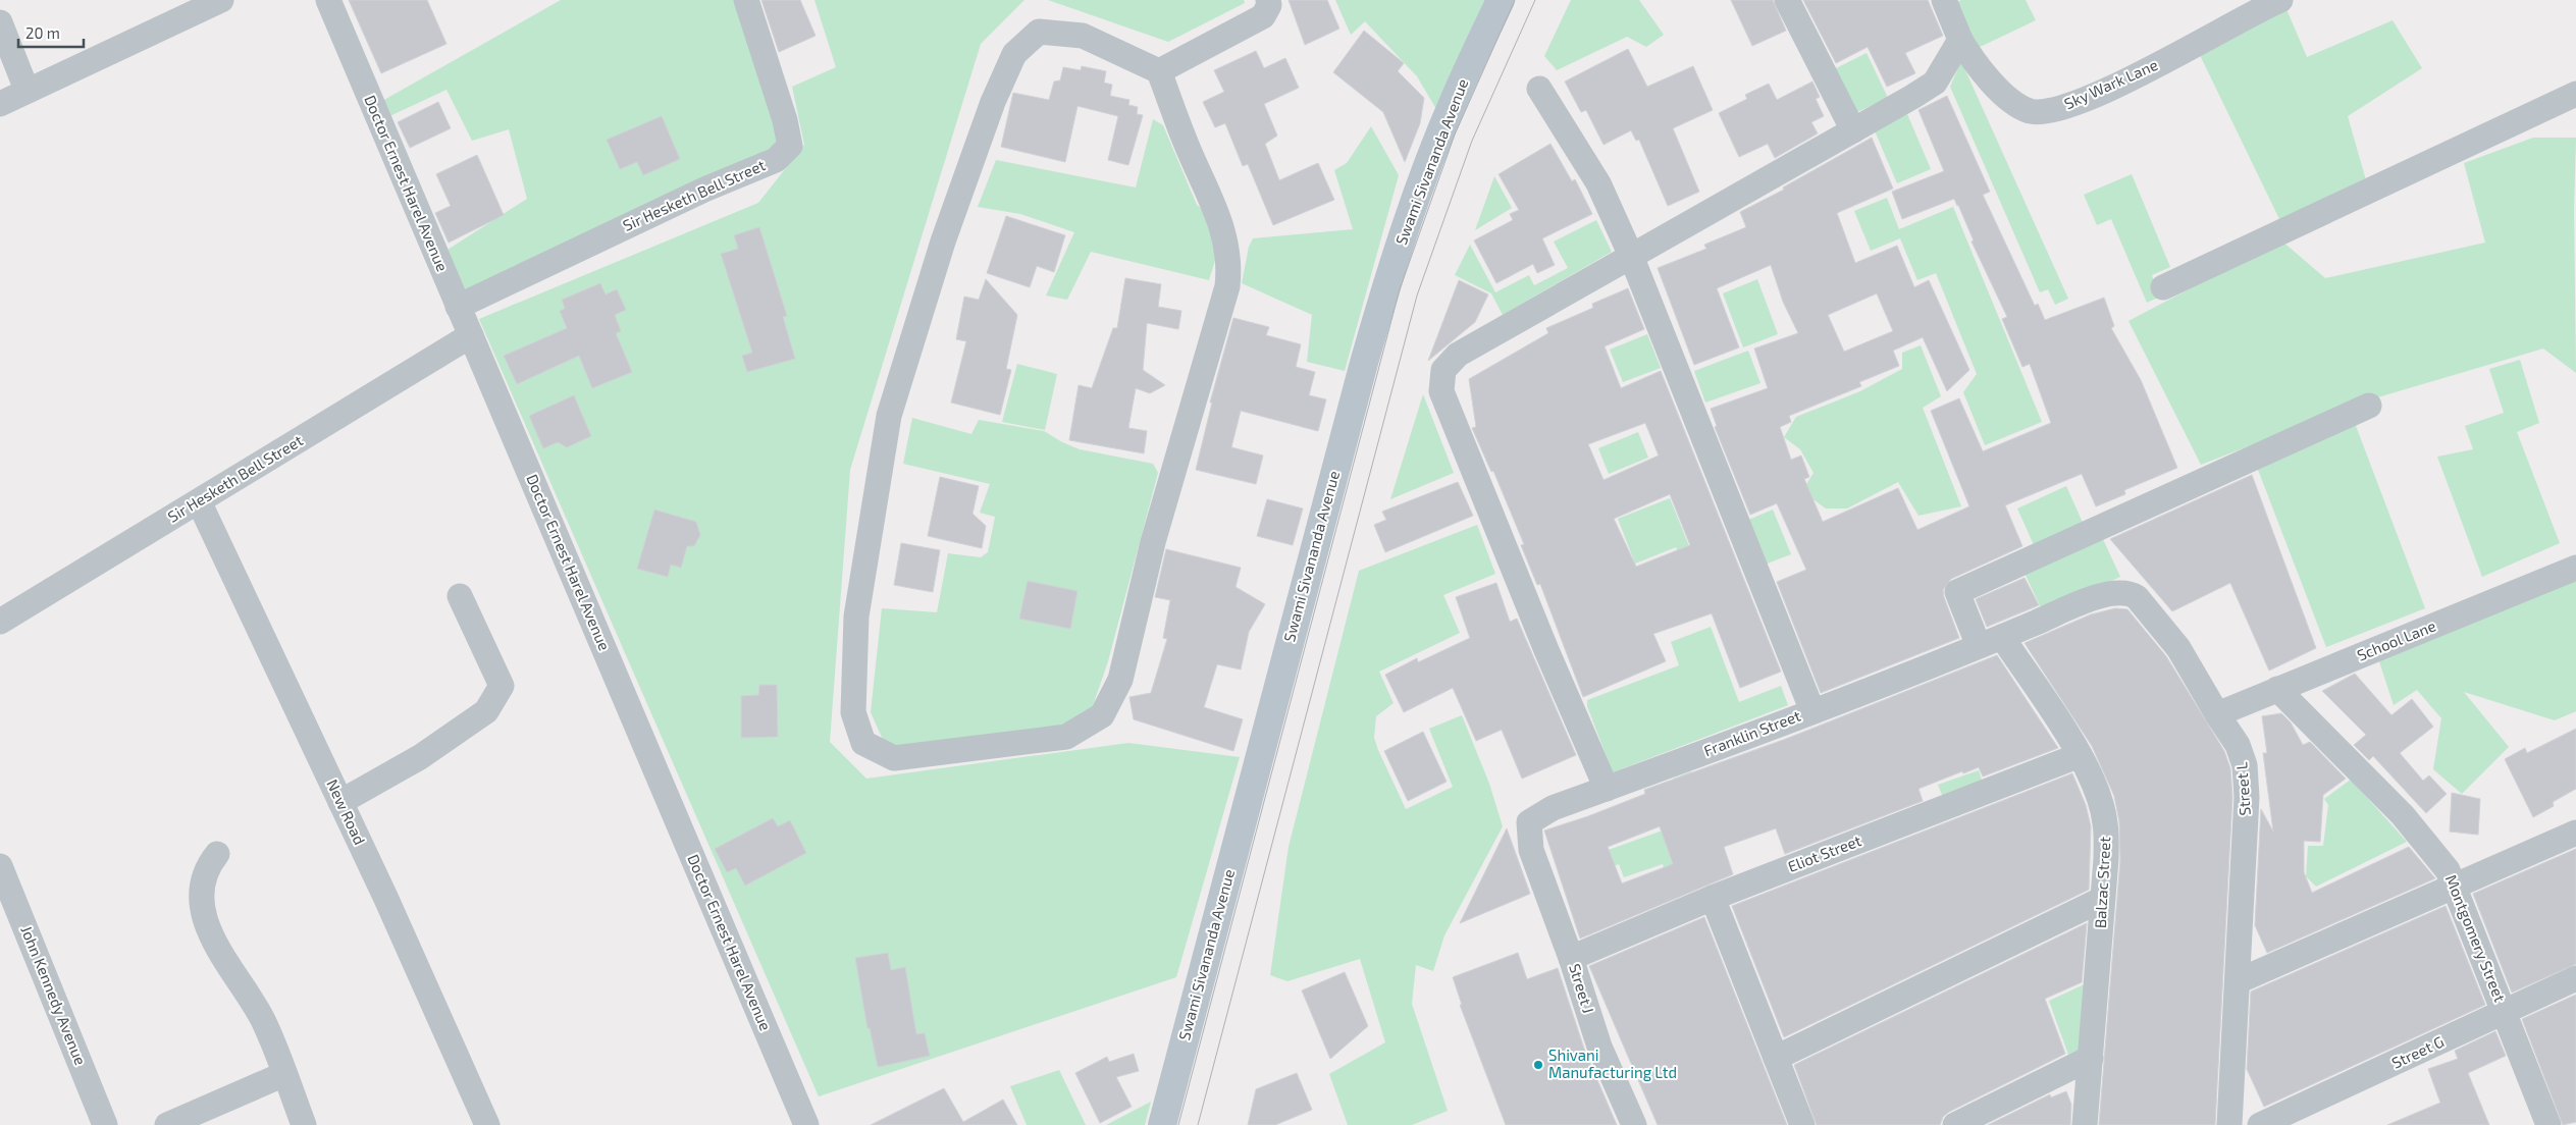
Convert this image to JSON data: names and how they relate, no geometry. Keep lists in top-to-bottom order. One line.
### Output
{"streets":{"street":["Sky Wark Lane","Swami Sivananda Avenue","Doctor Ernest Harel Avenue","Sir Hesketh Bell Street","School Lane","Franklin Street","Street L","New Road","Eliot Street","Balzac Street","Montgomery Street","Street J","John Kennedy Avenue","Street G"]},"crossings":[["Doctor Ernest Harel Avenue","Sir Hesketh Bell Street"],["Sir Hesketh Bell Street","New Road"],["School Lane","Street L"],["School Lane","Montgomery Street"],["Franklin Street","Street L"],["Franklin Street","Balzac Street"],["Franklin Street","Street J"],["Street L","Balzac Street"],["Eliot Street","Balzac Street"],["Eliot Street","Street J"],["Montgomery Street","Street G"]],"places":["Shivani Manufacturing Ltd"],"scale_bar":"20 m"}
